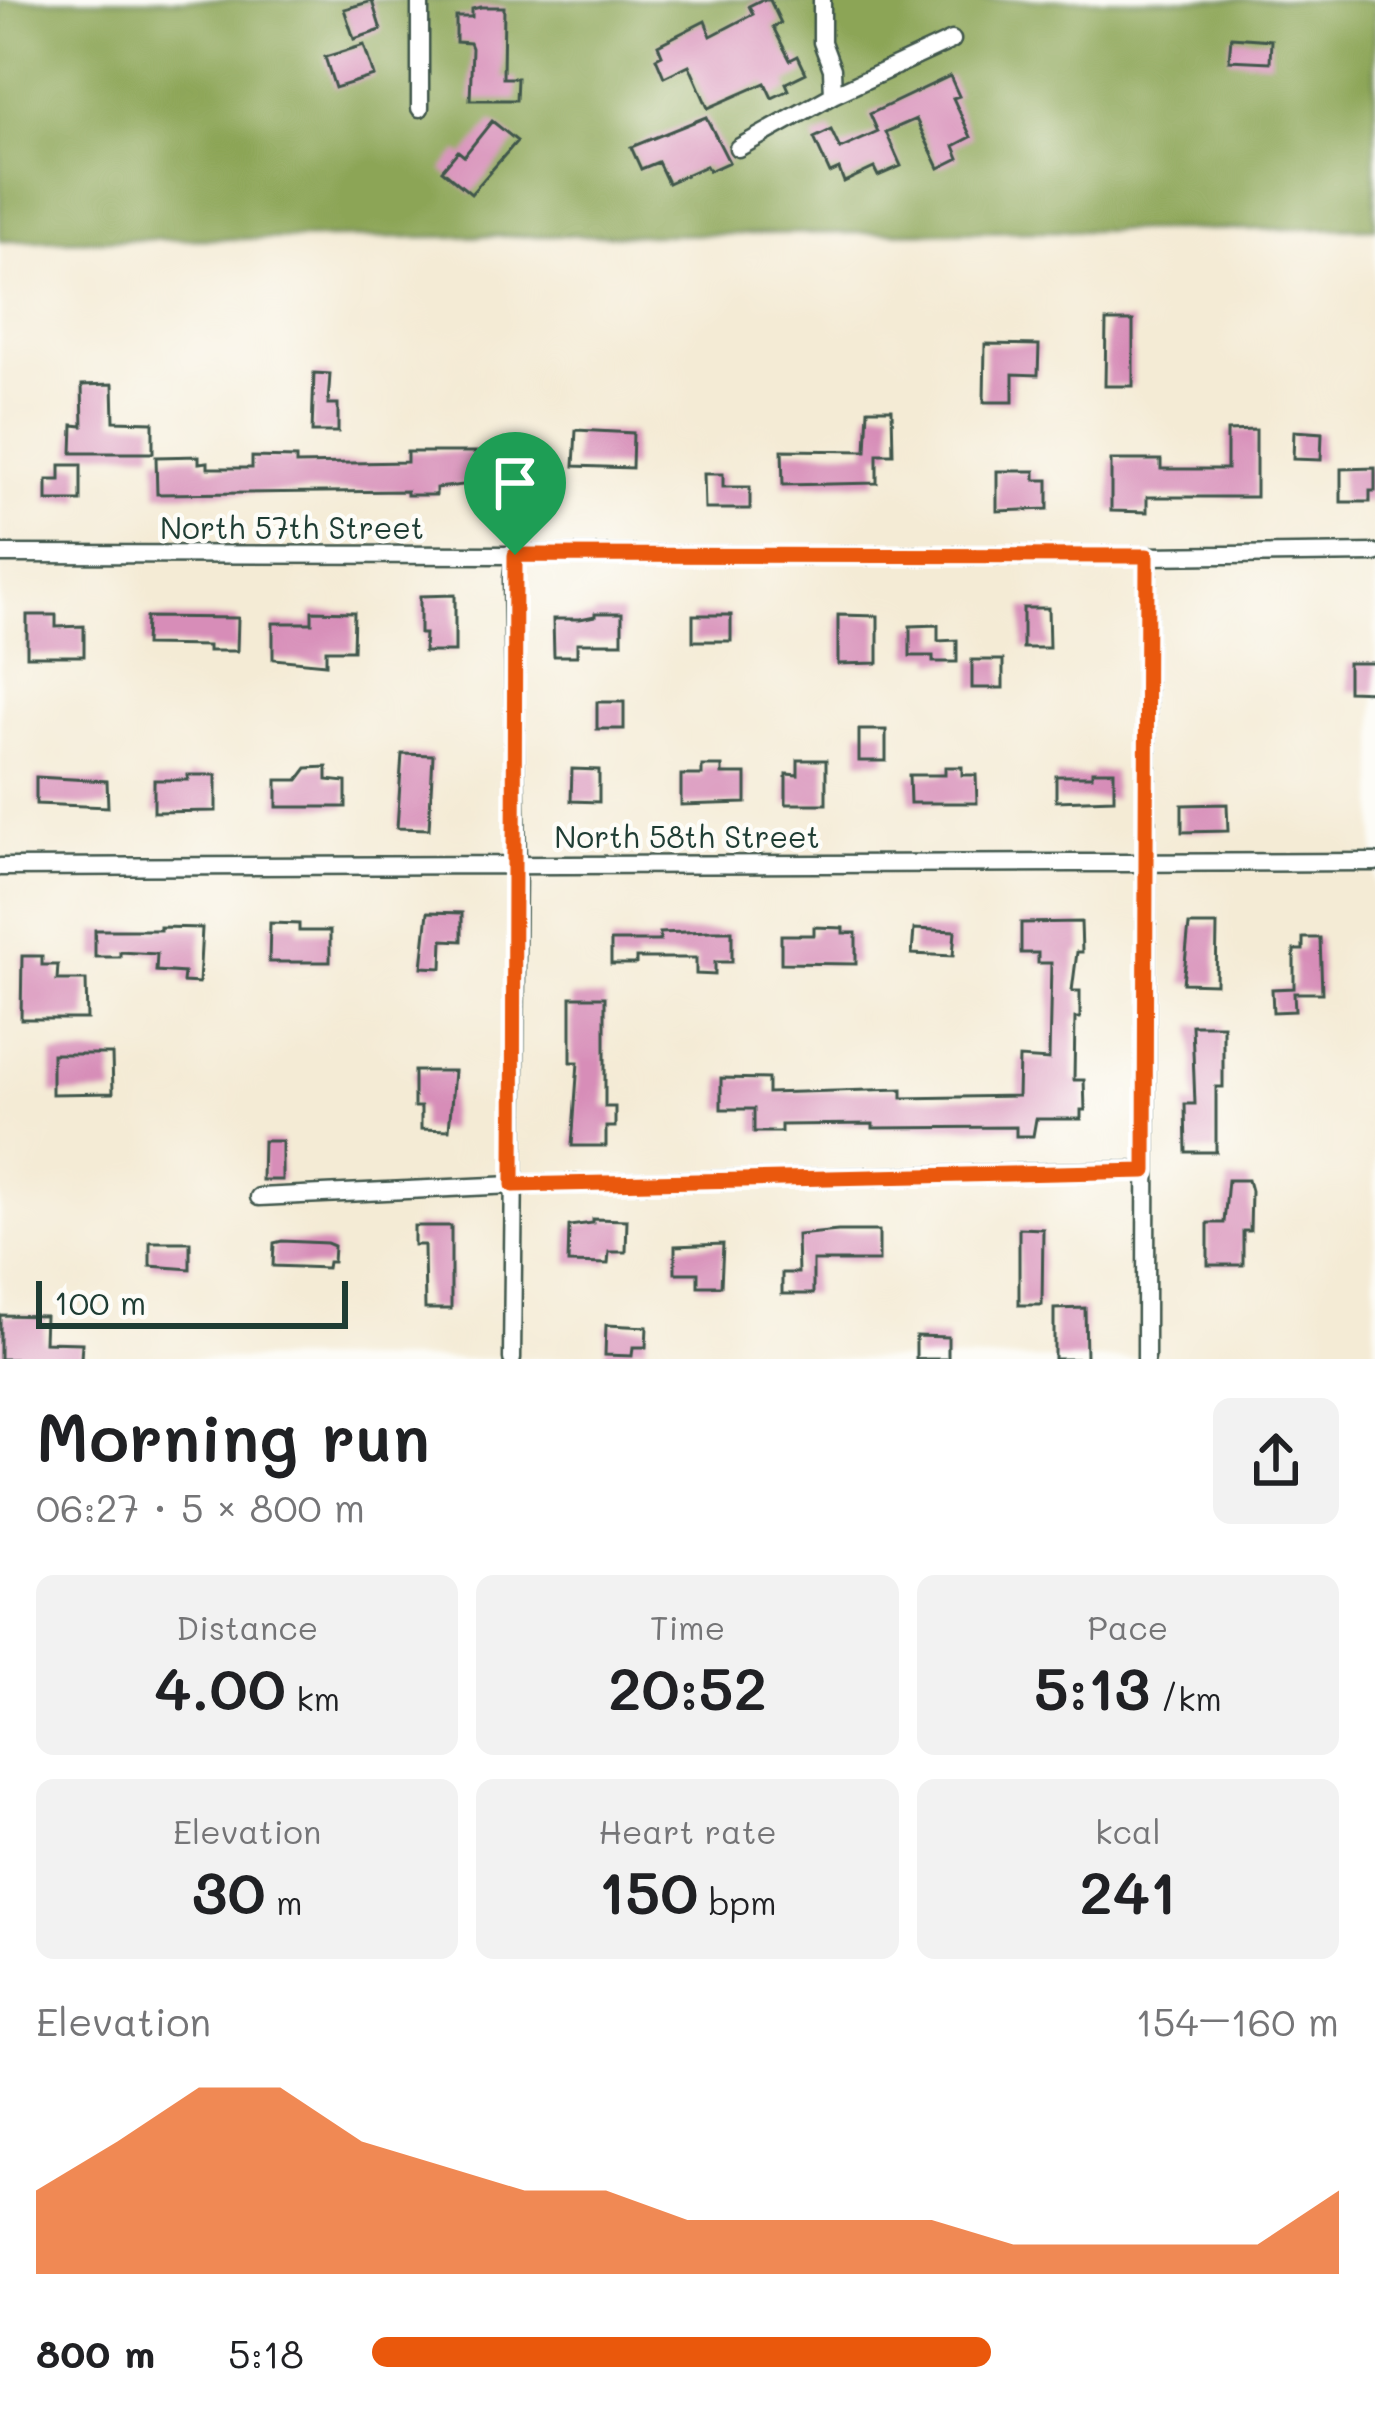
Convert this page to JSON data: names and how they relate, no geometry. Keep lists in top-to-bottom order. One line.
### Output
{"streets":{"street":["North 57th Street","North 58th Street"]},"scale_bar":"100 m","page":{"scale":"100 m","heading":["Morning run","06:27 · 5 × 800 m"],"stats":[["Distance","4.00 km"],["Time","20:52"],["Pace","5:13 /km"],["Elevation","30 m"],["Heart rate","150 bpm"],["kcal","241"]],"chart":["Elevation","154–160 m"],"list":[{"name":"800 m","note":"5:18"}]}}
